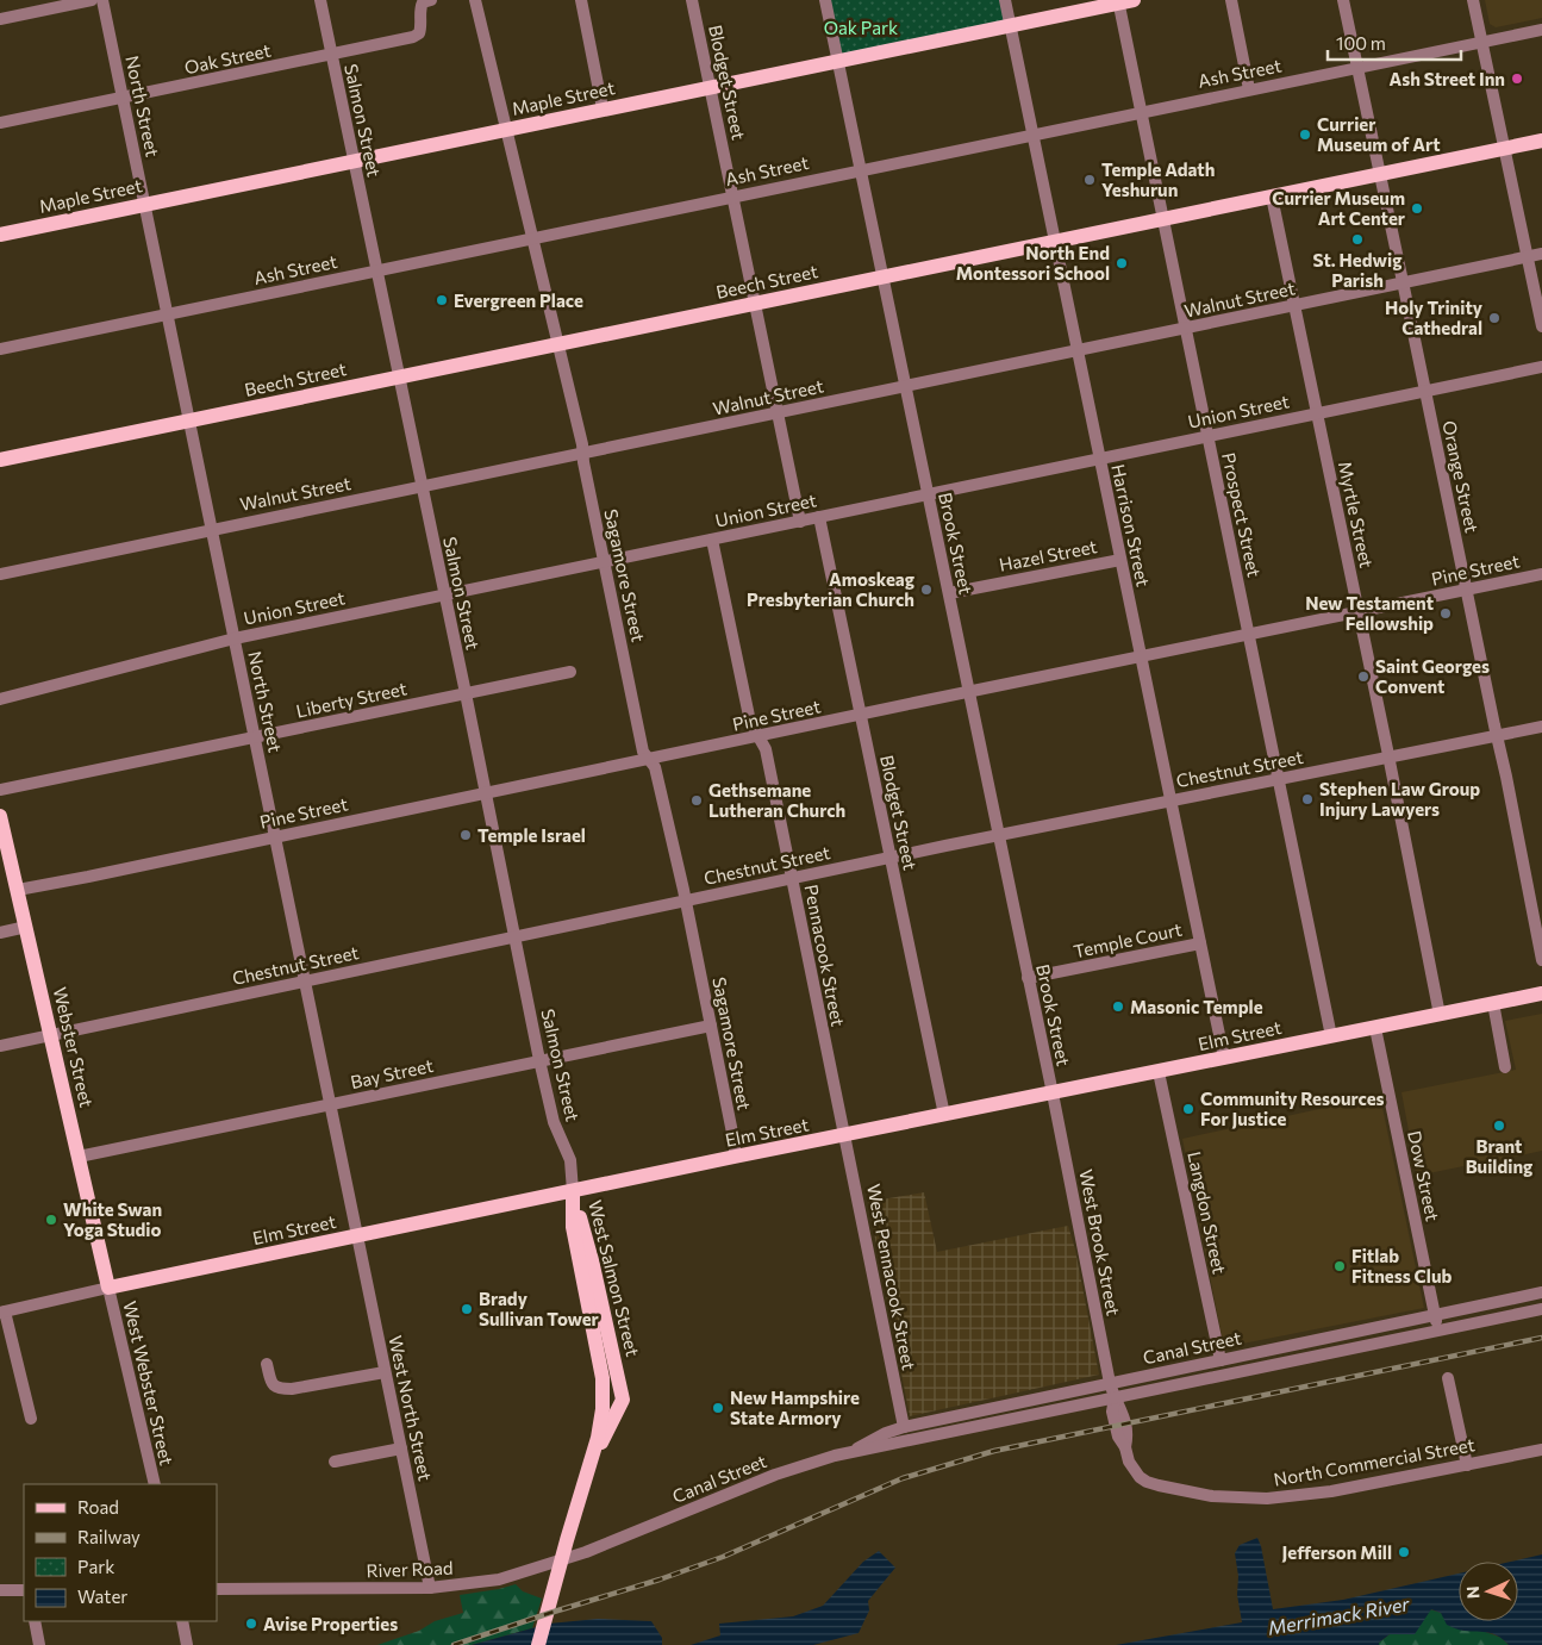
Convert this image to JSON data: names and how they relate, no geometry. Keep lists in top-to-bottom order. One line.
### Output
{"streets":{"main road":["Maple Street","Beech Street","Elm Street","Webster Street","West Salmon Street"],"street":["Oak Street","Ash Street","Blodget Street","North Street","Salmon Street","Walnut Street","Union Street","Orange Street","Prospect Street","Myrtle Street","Harrison Street","Brook Street","Hazel Street","Pine Street","Sagamore Street","Liberty Street","Chestnut Street","Temple Court","Pennacook Street","Bay Street","Dow Street","Langdon Street","West Brook Street","West Pennacook Street","Canal Street","West Webster Street","West North Street","North Commercial Street","River Road"]},"crossings":[["Oak Street","North Street"],["Oak Street","Salmon Street"],["Ash Street","Blodget Street"],["Ash Street","North Street"],["Ash Street","Salmon Street"],["Ash Street","Orange Street"],["Ash Street","Prospect Street"],["Ash Street","Harrison Street"],["Ash Street","Brook Street"],["Ash Street","Sagamore Street"],["Blodget Street","Maple Street"],["Blodget Street","Beech Street"],["Blodget Street","Walnut Street"],["Blodget Street","Union Street"],["Blodget Street","Pine Street"],["Blodget Street","Chestnut Street"],["Blodget Street","Elm Street"],["Maple Street","North Street"],["Maple Street","Salmon Street"],["Maple Street","Prospect Street"],["Maple Street","Harrison Street"],["Maple Street","Brook Street"],["Maple Street","Sagamore Street"],["North Street","Beech Street"],["North Street","Walnut Street"],["North Street","Union Street"],["North Street","Pine Street"],["North Street","Liberty Street"],["North Street","Chestnut Street"],["North Street","Elm Street"],["North Street","Bay Street"],["North Street","West North Street"],["Salmon Street","Beech Street"],["Salmon Street","Walnut Street"],["Salmon Street","Union Street"],["Salmon Street","Pine Street"],["Salmon Street","Liberty Street"],["Salmon Street","Chestnut Street"],["Salmon Street","Elm Street"],["Salmon Street","Bay Street"],["Salmon Street","West Salmon Street"],["Beech Street","Orange Street"],["Beech Street","Prospect Street"],["Beech Street","Myrtle Street"],["Beech Street","Harrison Street"],["Beech Street","Brook Street"],["Beech Street","Sagamore Street"],["Walnut Street","Orange Street"],["Walnut Street","Prospect Street"],["Walnut Street","Myrtle Street"],["Walnut Street","Harrison Street"],["Walnut Street","Brook Street"],["Walnut Street","Sagamore Street"],["Union Street","Orange Street"],["Union Street","Prospect Street"],["Union Street","Myrtle Street"],["Union Street","Harrison Street"],["Union Street","Brook Street"],["Union Street","Sagamore Street"],["Union Street","Pennacook Street"],["Orange Street","Pine Street"],["Orange Street","Chestnut Street"],["Prospect Street","Pine Street"],["Prospect Street","Chestnut Street"],["Prospect Street","Elm Street"],["Myrtle Street","Pine Street"],["Myrtle Street","Chestnut Street"],["Myrtle Street","Elm Street"],["Harrison Street","Hazel Street"],["Harrison Street","Pine Street"],["Harrison Street","Chestnut Street"],["Harrison Street","Temple Court"],["Harrison Street","Elm Street"],["Brook Street","Hazel Street"],["Brook Street","Pine Street"],["Brook Street","Chestnut Street"],["Brook Street","Temple Court"],["Brook Street","Elm Street"],["Brook Street","West Brook Street"],["Pine Street","Sagamore Street"],["Pine Street","Pennacook Street"],["Pine Street","Webster Street"],["Sagamore Street","Chestnut Street"],["Sagamore Street","Elm Street"],["Sagamore Street","Bay Street"],["Chestnut Street","Pennacook Street"],["Chestnut Street","Webster Street"],["Pennacook Street","Elm Street"],["Pennacook Street","West Pennacook Street"],["Elm Street","Webster Street"],["Elm Street","Dow Street"],["Elm Street","Langdon Street"],["Elm Street","West Brook Street"],["Elm Street","West Pennacook Street"],["Elm Street","West Salmon Street"],["Elm Street","West Webster Street"],["Elm Street","West North Street"],["Webster Street","Bay Street"],["Webster Street","West Webster Street"],["Dow Street","Canal Street"],["Langdon Street","Canal Street"],["West Brook Street","Canal Street"],["West Brook Street","North Commercial Street"],["West Pennacook Street","Canal Street"],["Canal Street","North Commercial Street"],["Canal Street","River Road"],["West North Street","River Road"]],"water":["Merrimack River"],"parks":["Oak Park"],"places":["Ash Street Inn","Currier Museum of Art","Temple Adath Yeshurun","Currier Museum Art Center","St. Hedwig Parish","North End Montessori School","Evergreen Place","Holy Trinity Cathedral","Amoskeag Presbyterian Church","New Testament Fellowship","Saint Georges Convent","Stephen Law Group Injury Lawyers","Gethsemane Lutheran Church","Temple Israel","Masonic Temple","Community Resources For Justice","Brant Building","White Swan Yoga Studio","Fitlab Fitness Club","Brady Sullivan Tower","New Hampshire State Armory","Jefferson Mill","Avise Properties"],"legend":["Road","Railway","Park","Water"],"scale_bar":"100 m","north":"left"}
